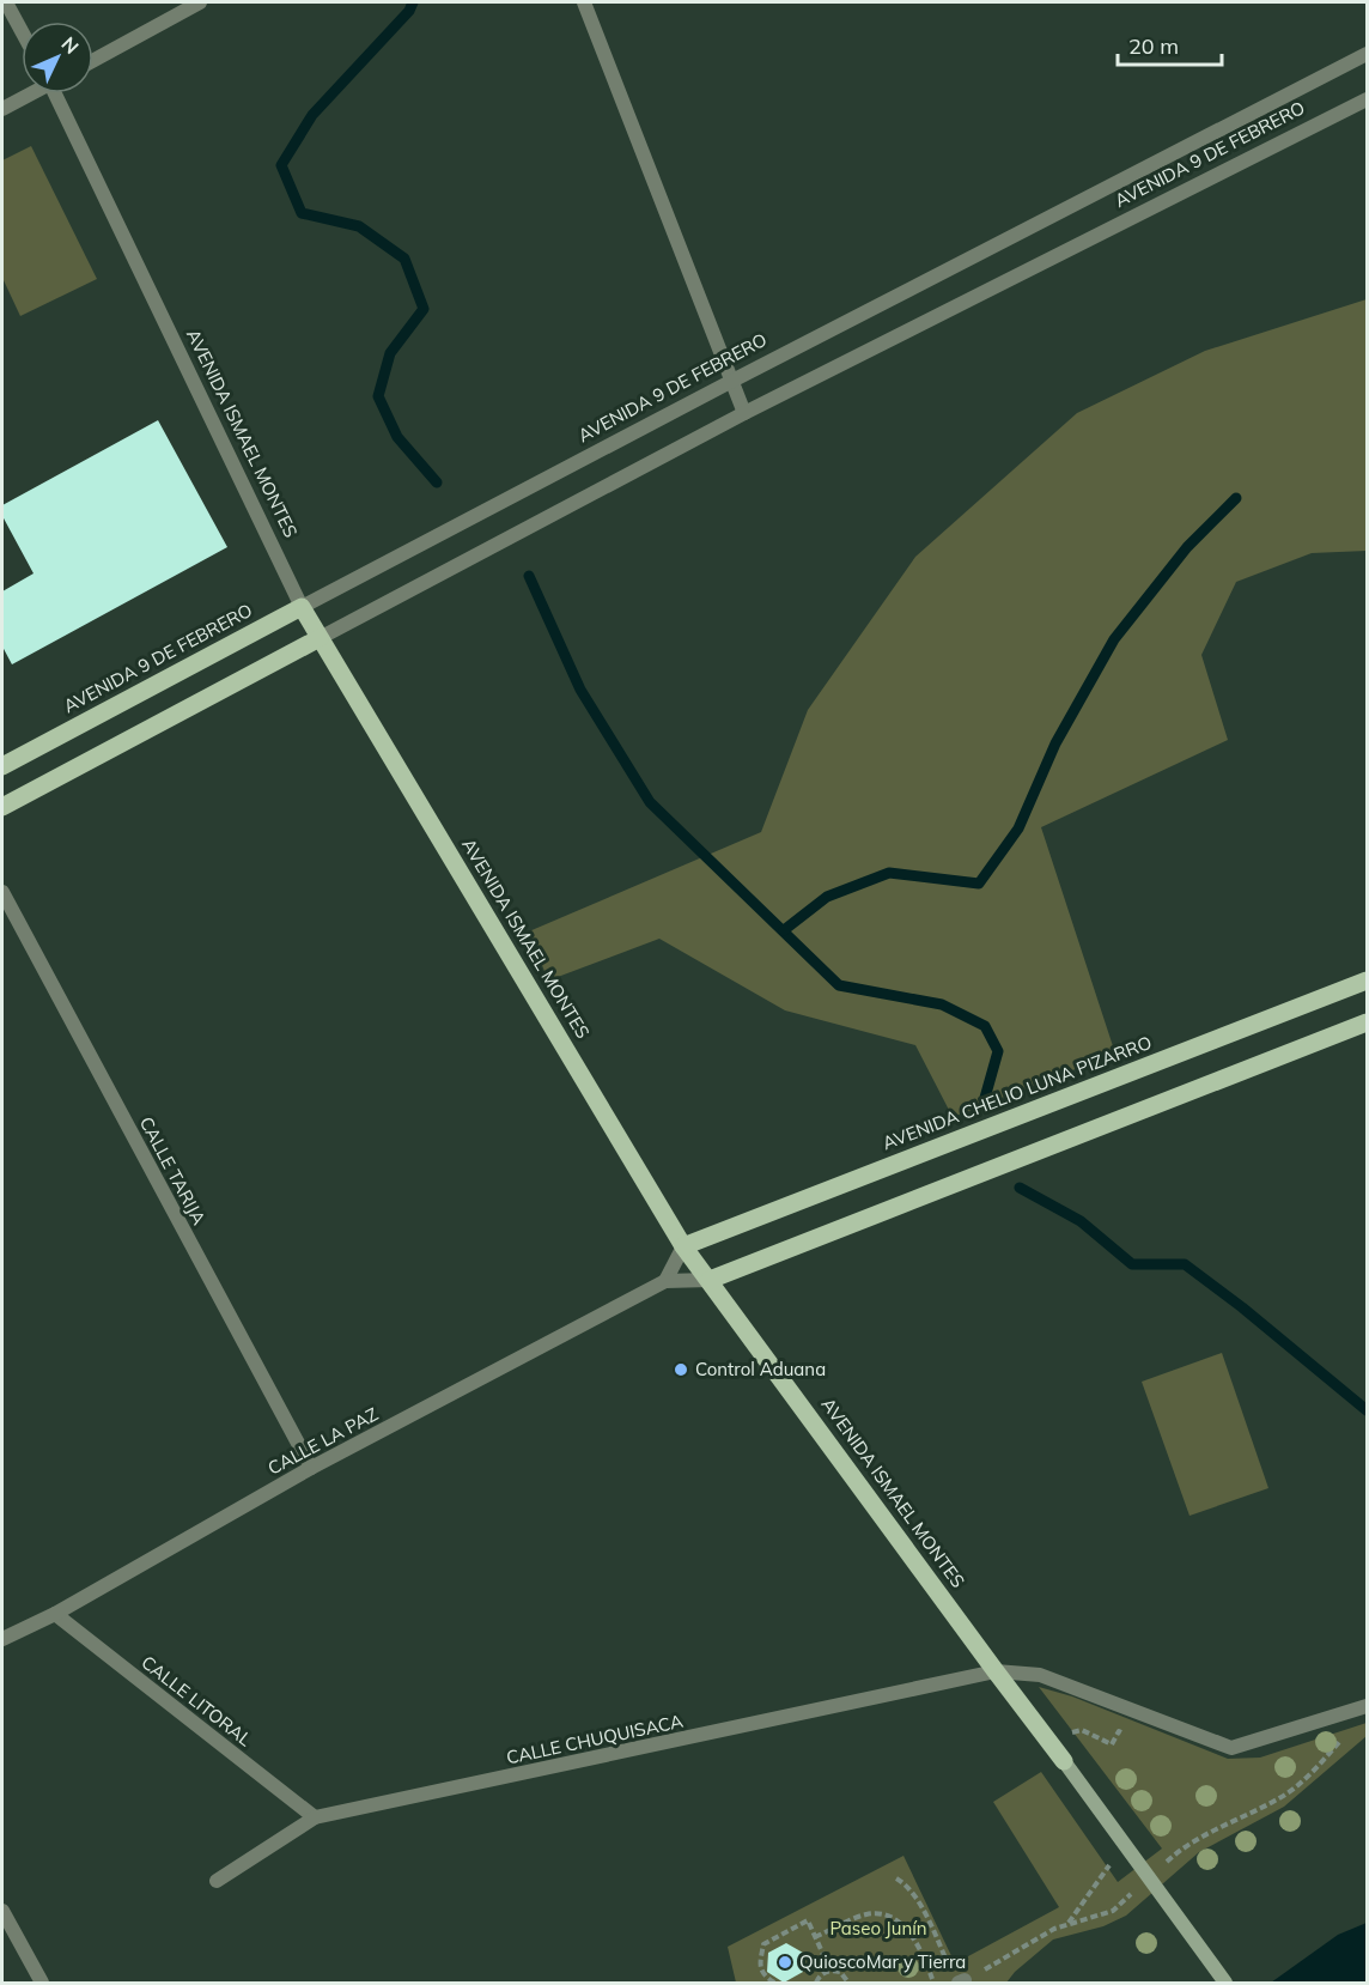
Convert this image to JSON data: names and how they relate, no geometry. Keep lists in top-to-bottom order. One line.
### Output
{"streets":{"main road":["AVENIDA 9 DE FEBRERO","AVENIDA ISMAEL MONTES","AVENIDA CHELIO LUNA PIZARRO"],"street":["CALLE TARIJA","CALLE LA PAZ","CALLE LITORAL","CALLE CHUQUISACA"]},"crossings":[["AVENIDA 9 DE FEBRERO","AVENIDA ISMAEL MONTES"],["AVENIDA ISMAEL MONTES","AVENIDA CHELIO LUNA PIZARRO"],["AVENIDA ISMAEL MONTES","CALLE LA PAZ"],["AVENIDA ISMAEL MONTES","CALLE CHUQUISACA"],["CALLE TARIJA","CALLE LA PAZ"],["CALLE LA PAZ","CALLE LITORAL"],["CALLE LITORAL","CALLE CHUQUISACA"]],"parks":["Paseo Junín"],"places":["Control Aduana","QuioscoMar y Tierra"],"scale_bar":"20 m","north":"top right"}
